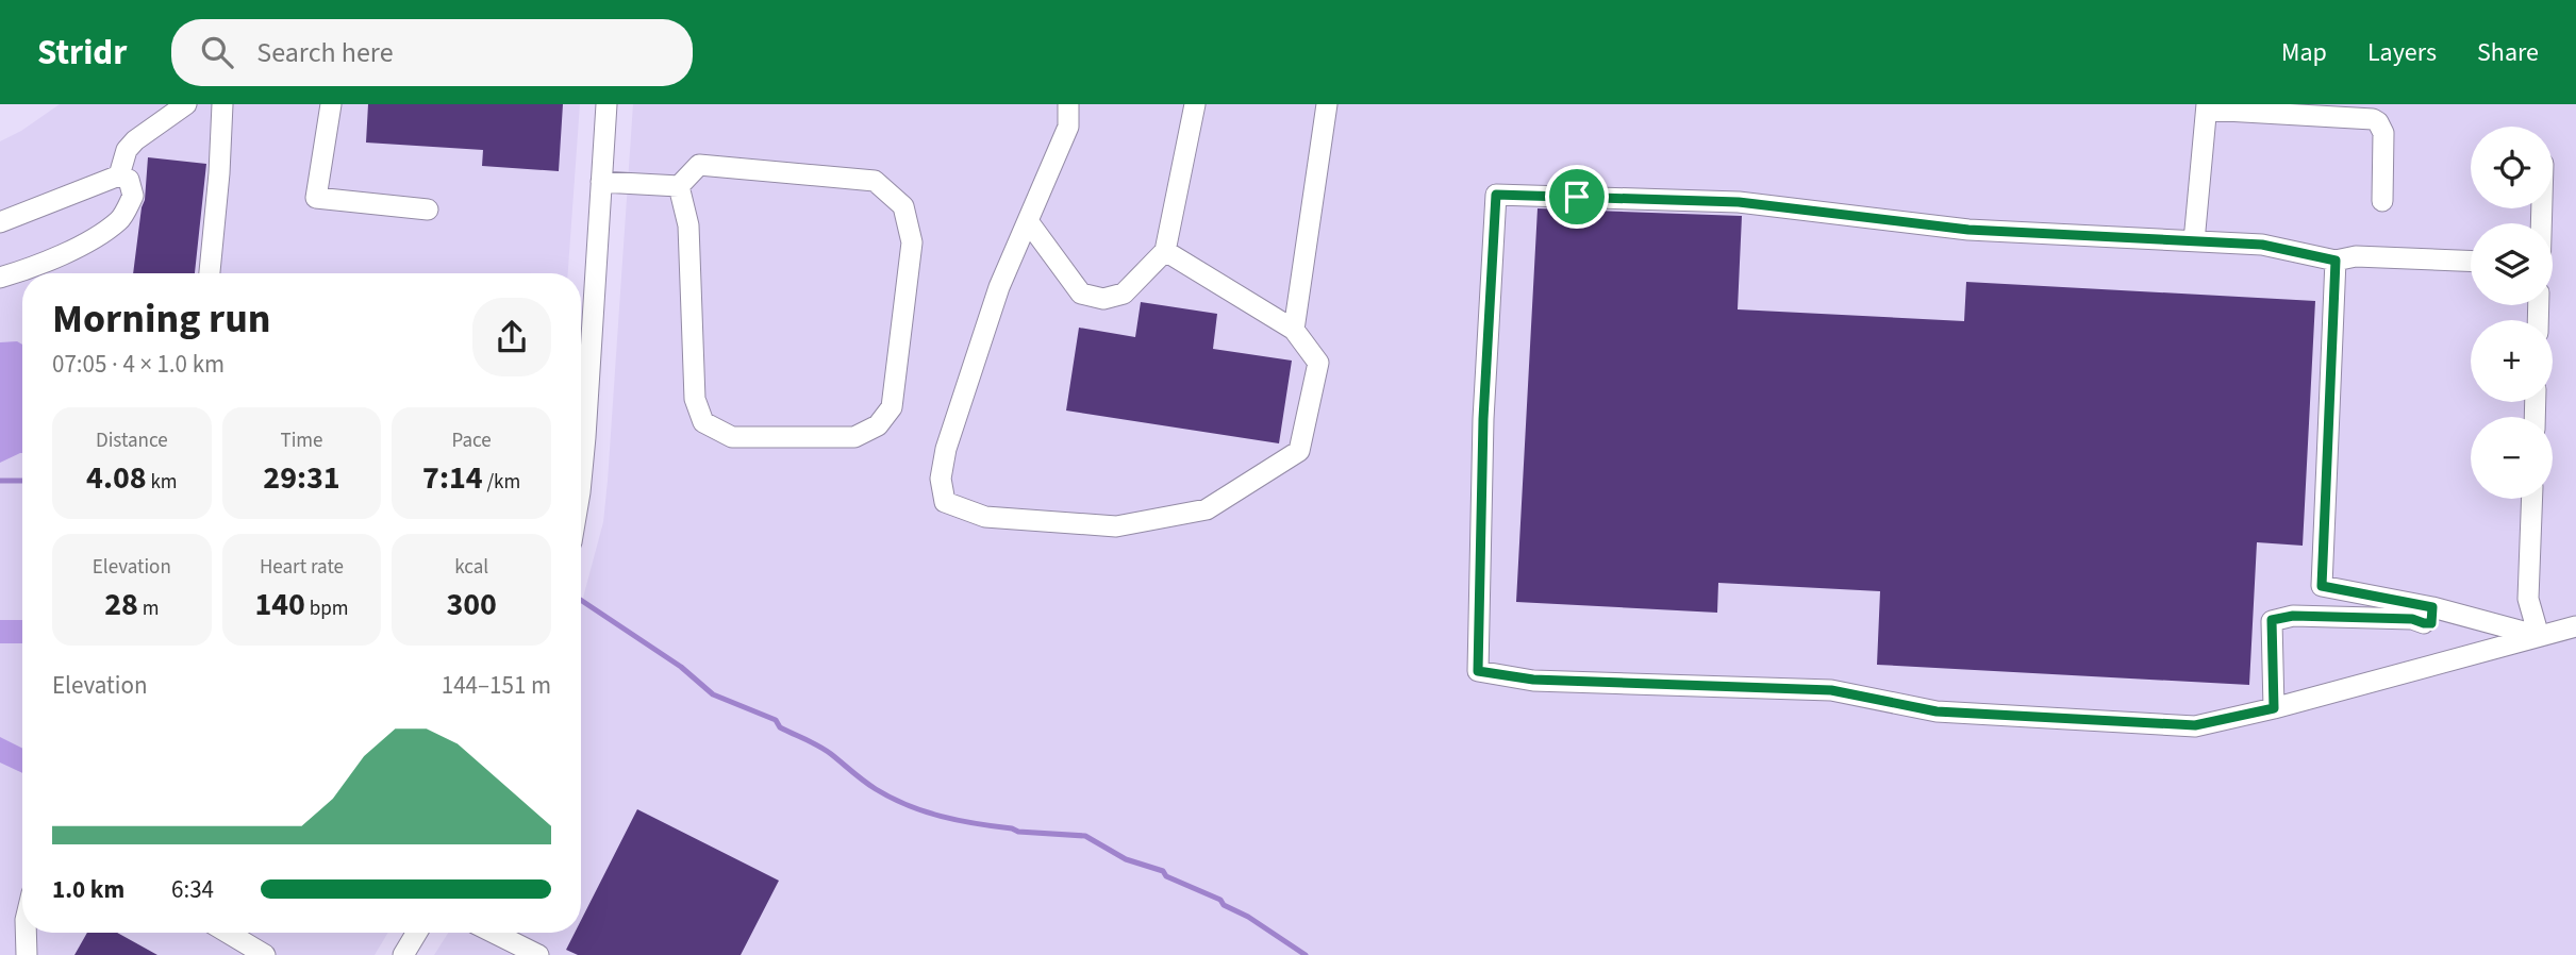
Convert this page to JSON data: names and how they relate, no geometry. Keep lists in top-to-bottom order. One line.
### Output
{"page":{"header":"Stridr","search":"Search here","nav":["Map","Layers","Share"],"map_buttons":["+","−"],"heading":["Morning run","07:05 · 4 × 1.0 km"],"stats":[["Distance","4.08 km"],["Time","29:31"],["Pace","7:14 /km"],["Elevation","28 m"],["Heart rate","140 bpm"],["kcal","300"]],"chart":["Elevation","144–151 m"],"list":[{"name":"1.0 km","note":"6:34"}]}}
